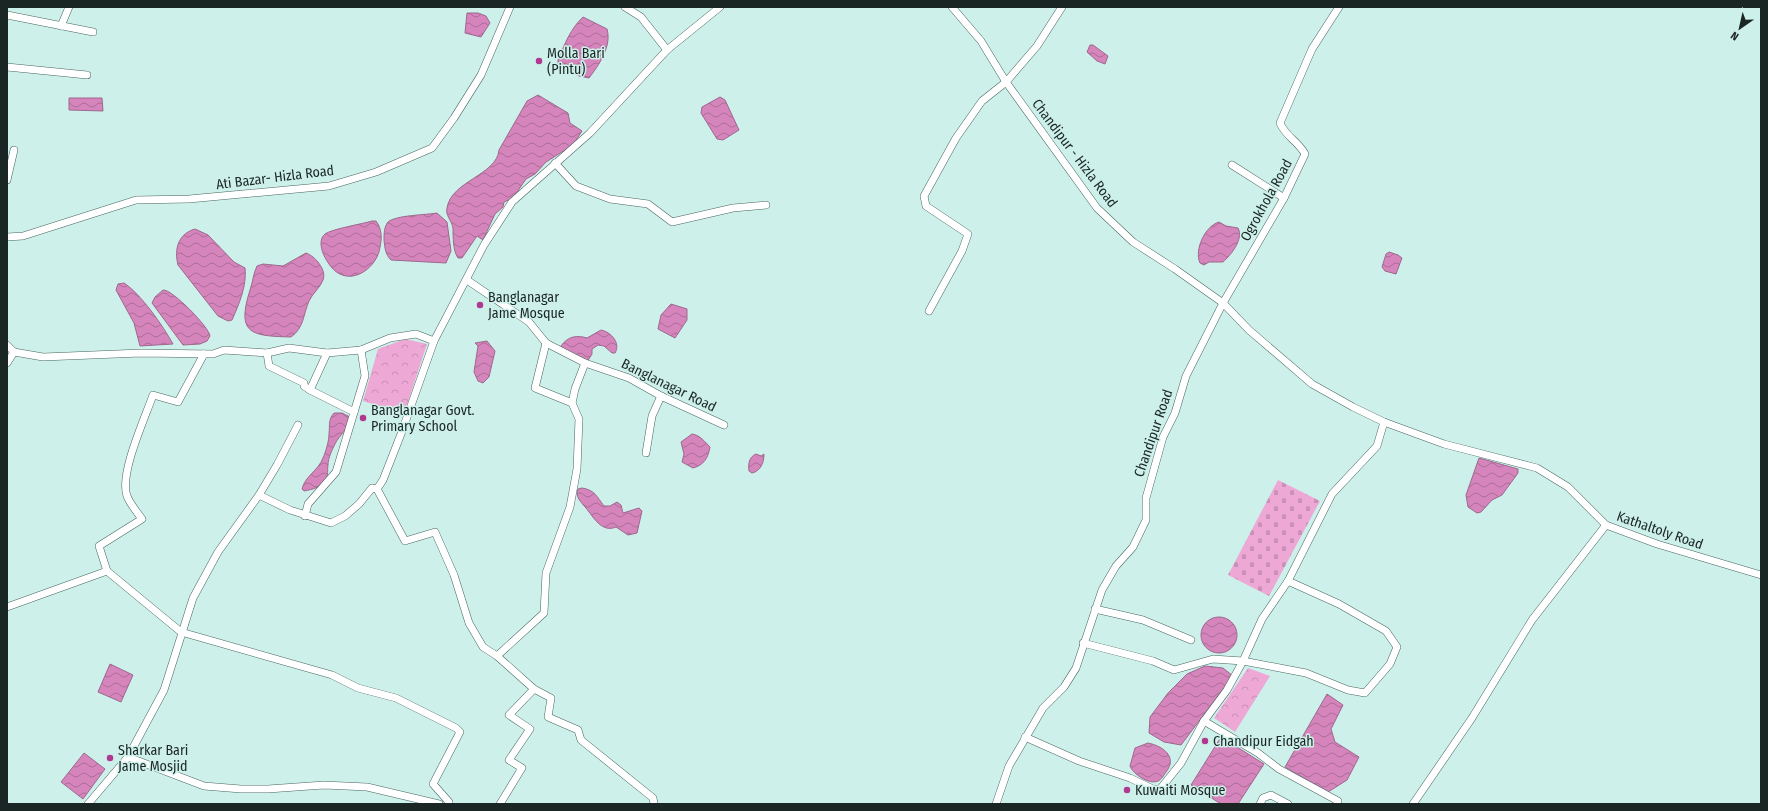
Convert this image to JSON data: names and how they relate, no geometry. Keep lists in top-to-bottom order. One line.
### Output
{"streets":{"street":["Chandipur - Hizla Road","Ati Bazar- Hizla Road","Ogrokhola Road","Banglanagar Road","Chandipur Road","Kathaltoly Road"]},"crossings":[["Chandipur - Hizla Road","Ogrokhola Road"],["Chandipur - Hizla Road","Chandipur Road"],["Chandipur - Hizla Road","Kathaltoly Road"],["Ogrokhola Road","Chandipur Road"]],"places":["Molla Bari (Pintu)","Banglanagar Jame Mosque","Banglanagar Govt. Primary School","Chandipur Eidgah","Sharkar Bari Jame Mosjid","Kuwaiti Mosque"],"north":"bottom left"}
